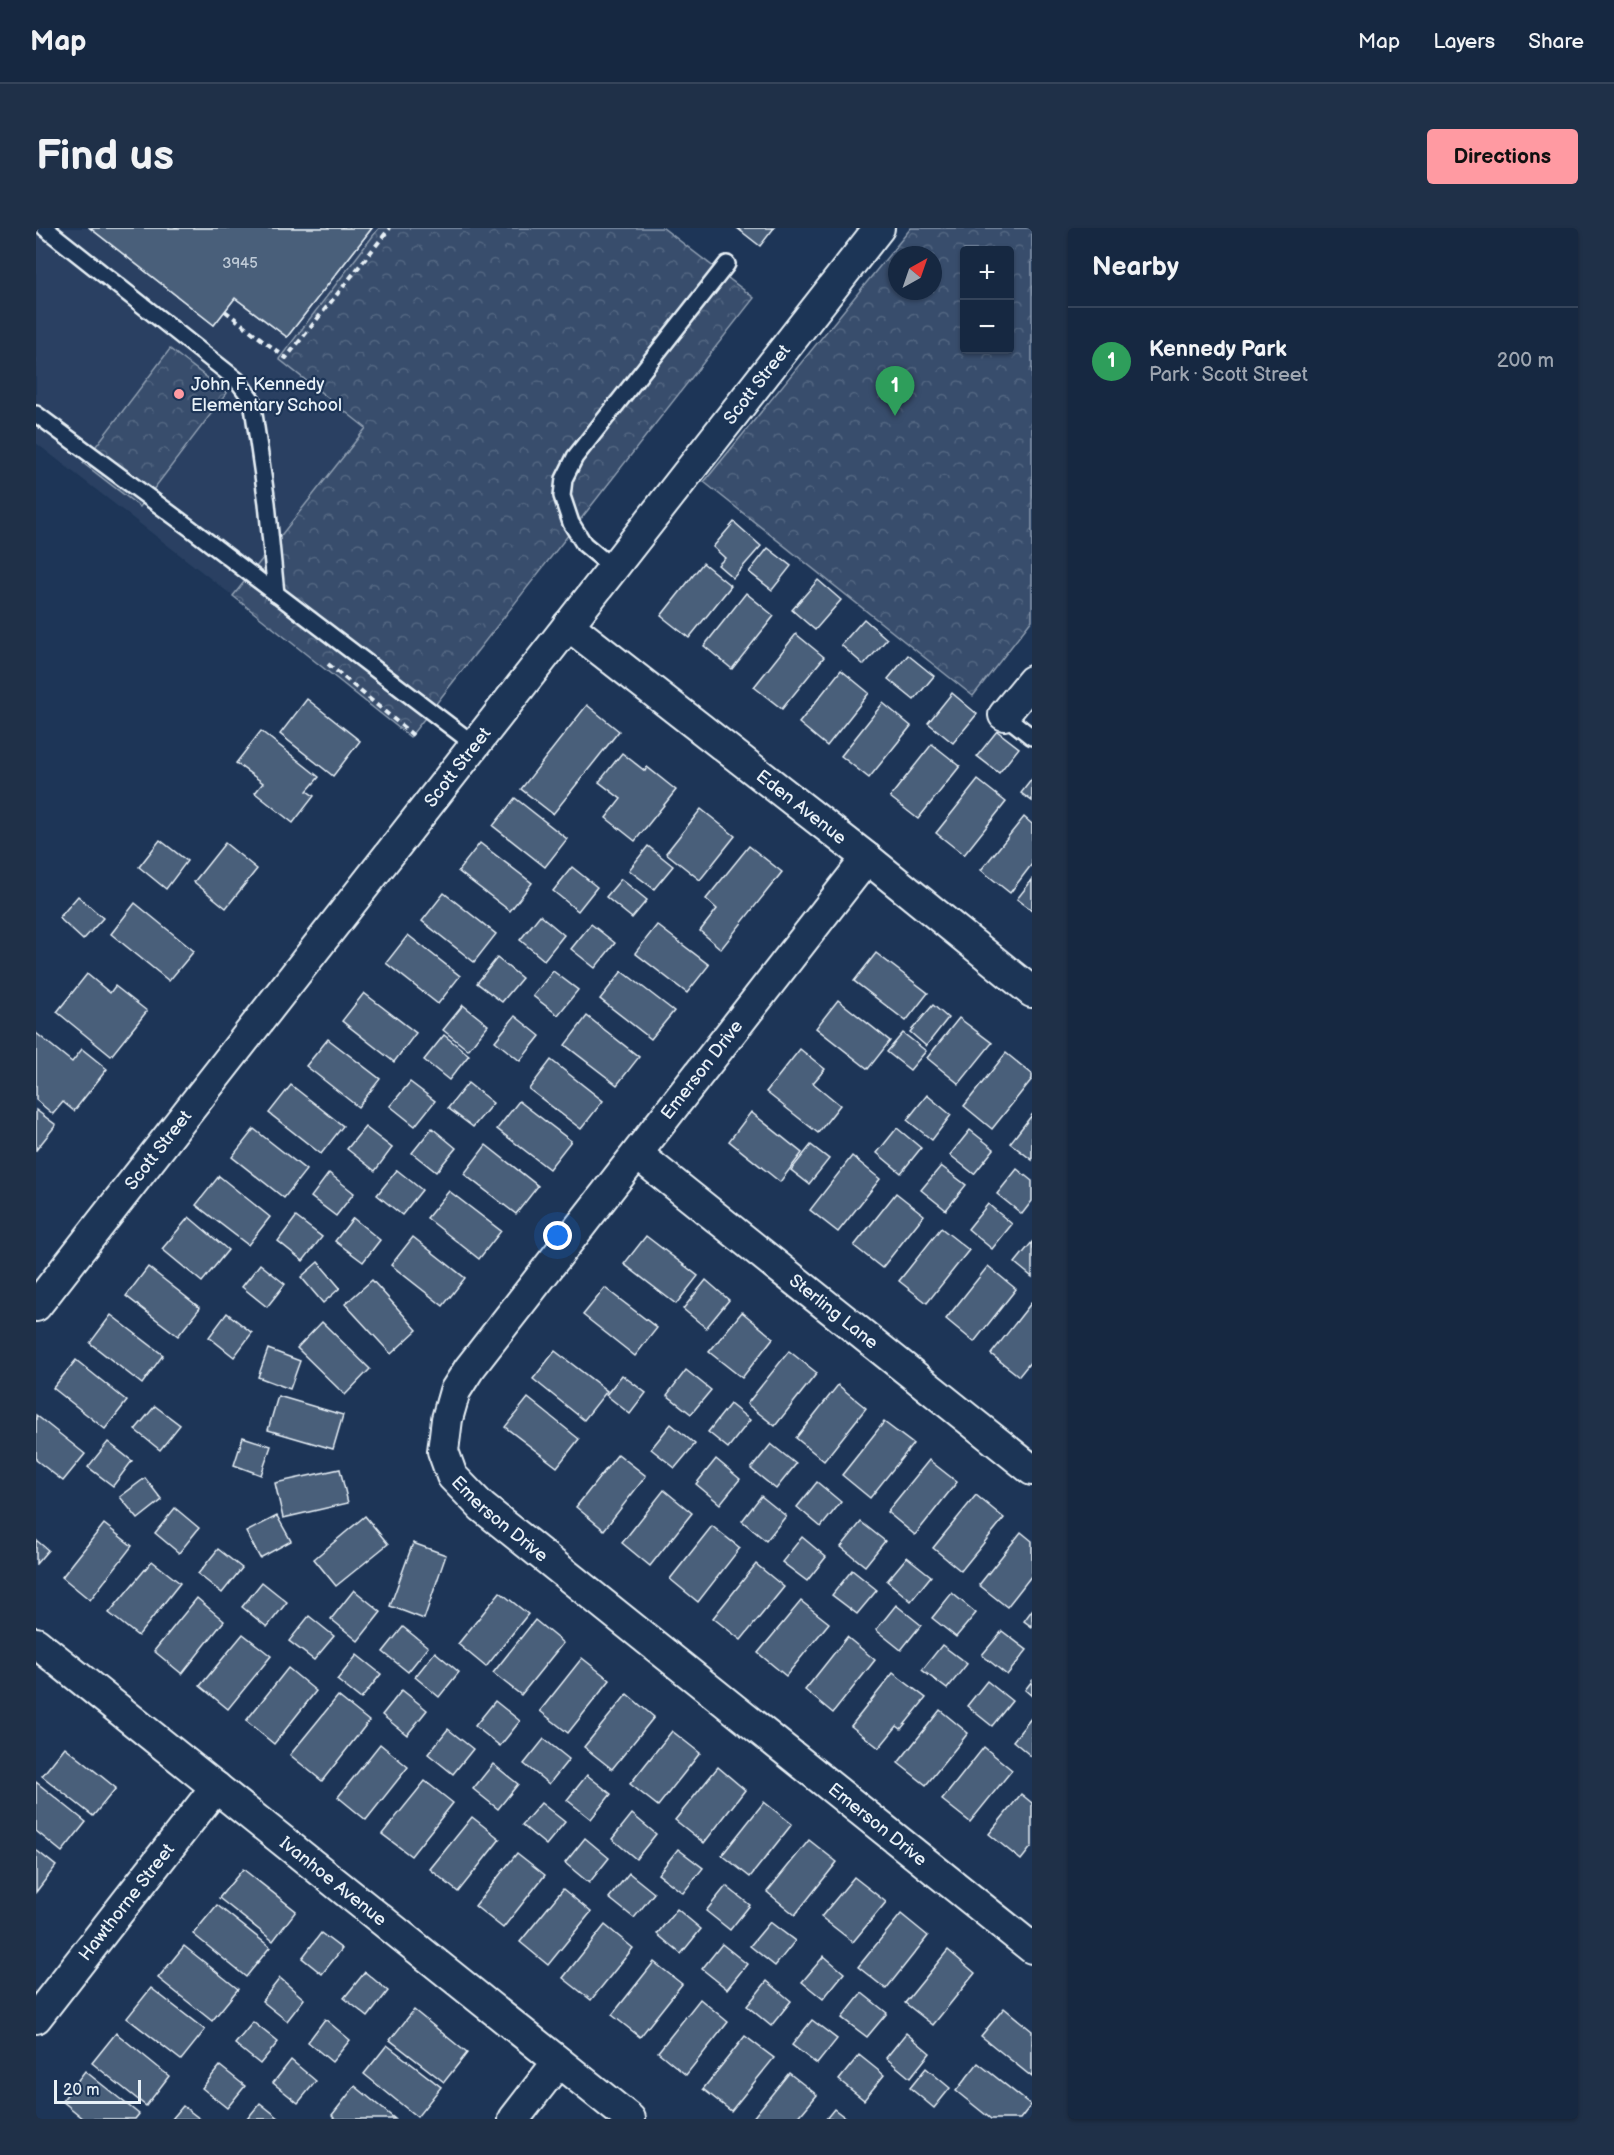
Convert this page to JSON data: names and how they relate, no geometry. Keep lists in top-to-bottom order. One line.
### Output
{"streets":{"street":["Scott Street","Eden Avenue","Emerson Drive","Sterling Lane","Ivanhoe Avenue","Hawthorne Street"]},"crossings":[["Scott Street","Eden Avenue"],["Eden Avenue","Emerson Drive"],["Emerson Drive","Sterling Lane"],["Ivanhoe Avenue","Hawthorne Street"]],"places":["John F. Kennedy Elementary School"],"house_numbers":["3945"],"scale_bar":"20 m","north":"top right","page":{"header":"Map","nav":["Map","Layers","Share"],"buttons":"Directions","title":"Find us","heading":"Nearby","map_buttons":["+","−"],"list":[{"mark":"1","name":"Kennedy Park","note":"Park · Scott Street","value":"200 m"}],"pins":"1","scale":"20 m"}}
